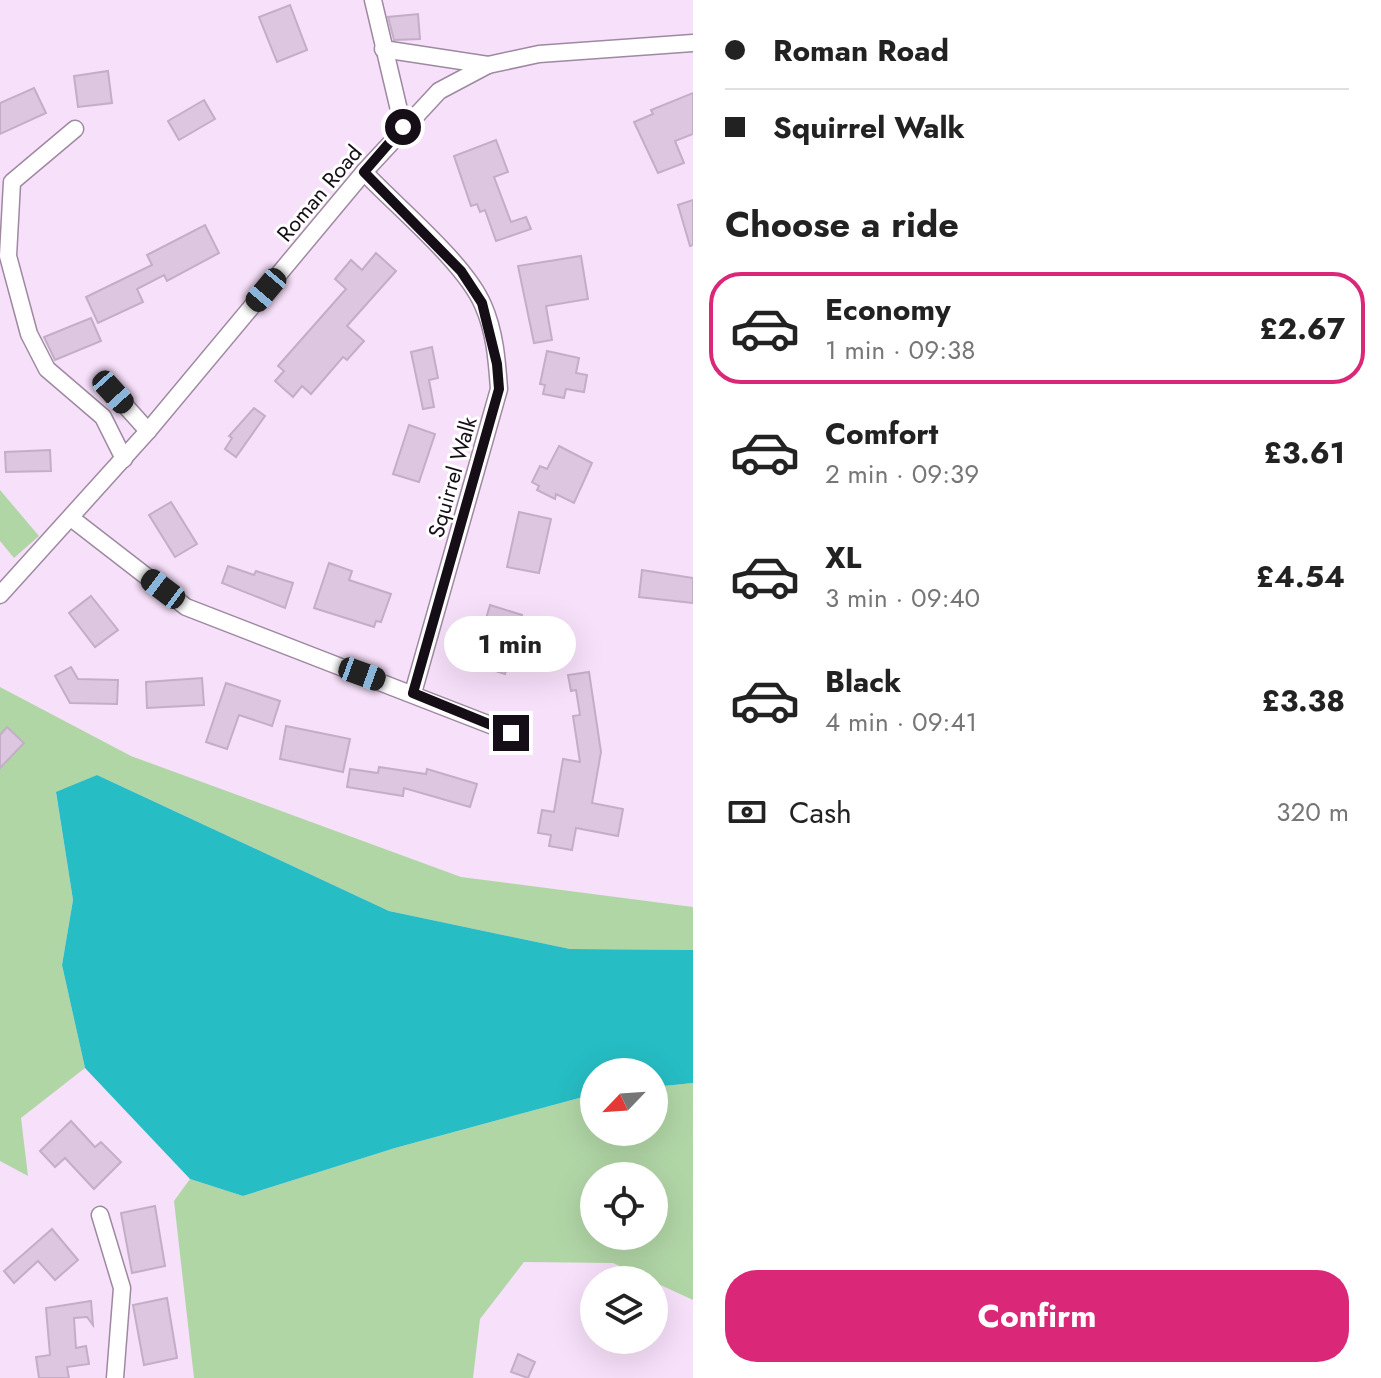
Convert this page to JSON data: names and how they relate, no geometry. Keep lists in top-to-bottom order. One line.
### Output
{"streets":{"street":["Roman Road","Squirrel Walk"]},"crossings":[["Roman Road","Squirrel Walk"]],"north":"bottom left","page":{"banner":["Roman Road","Squirrel Walk"],"heading":"Choose a ride","list":[{"name":"Economy","note":"1 min · 09:38","value":"£2.67"},{"name":"Comfort","note":"2 min · 09:39","value":"£3.61"},{"name":"XL","note":"3 min · 09:40","value":"£4.54"},{"name":"Black","note":"4 min · 09:41","value":"£3.38"}],"bubble":"1 min","pay":["Cash","320 m"],"buttons":"Confirm"}}
